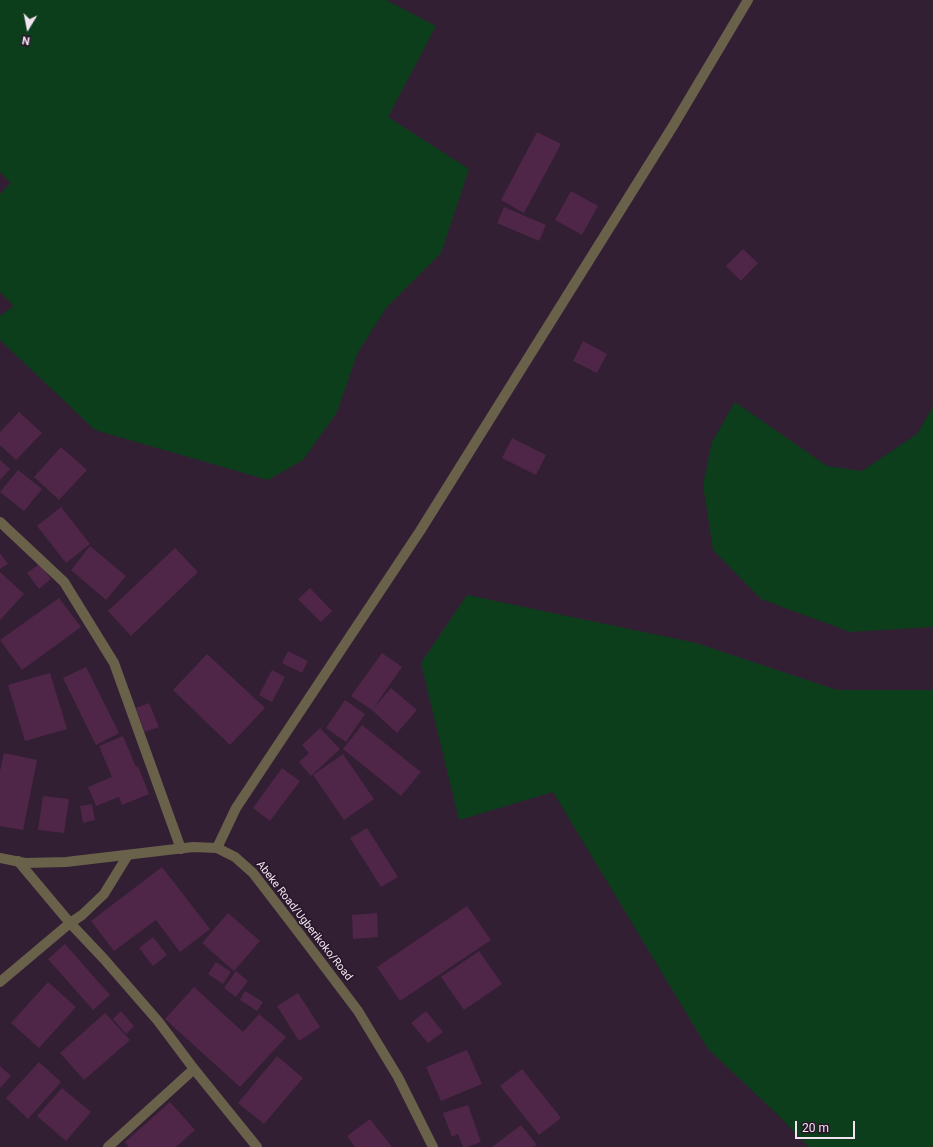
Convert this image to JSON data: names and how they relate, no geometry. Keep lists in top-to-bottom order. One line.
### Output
{"streets":{"street":["Abeke Road/Ugberikoko/Road"]},"scale_bar":"20 m","north":"bottom"}
